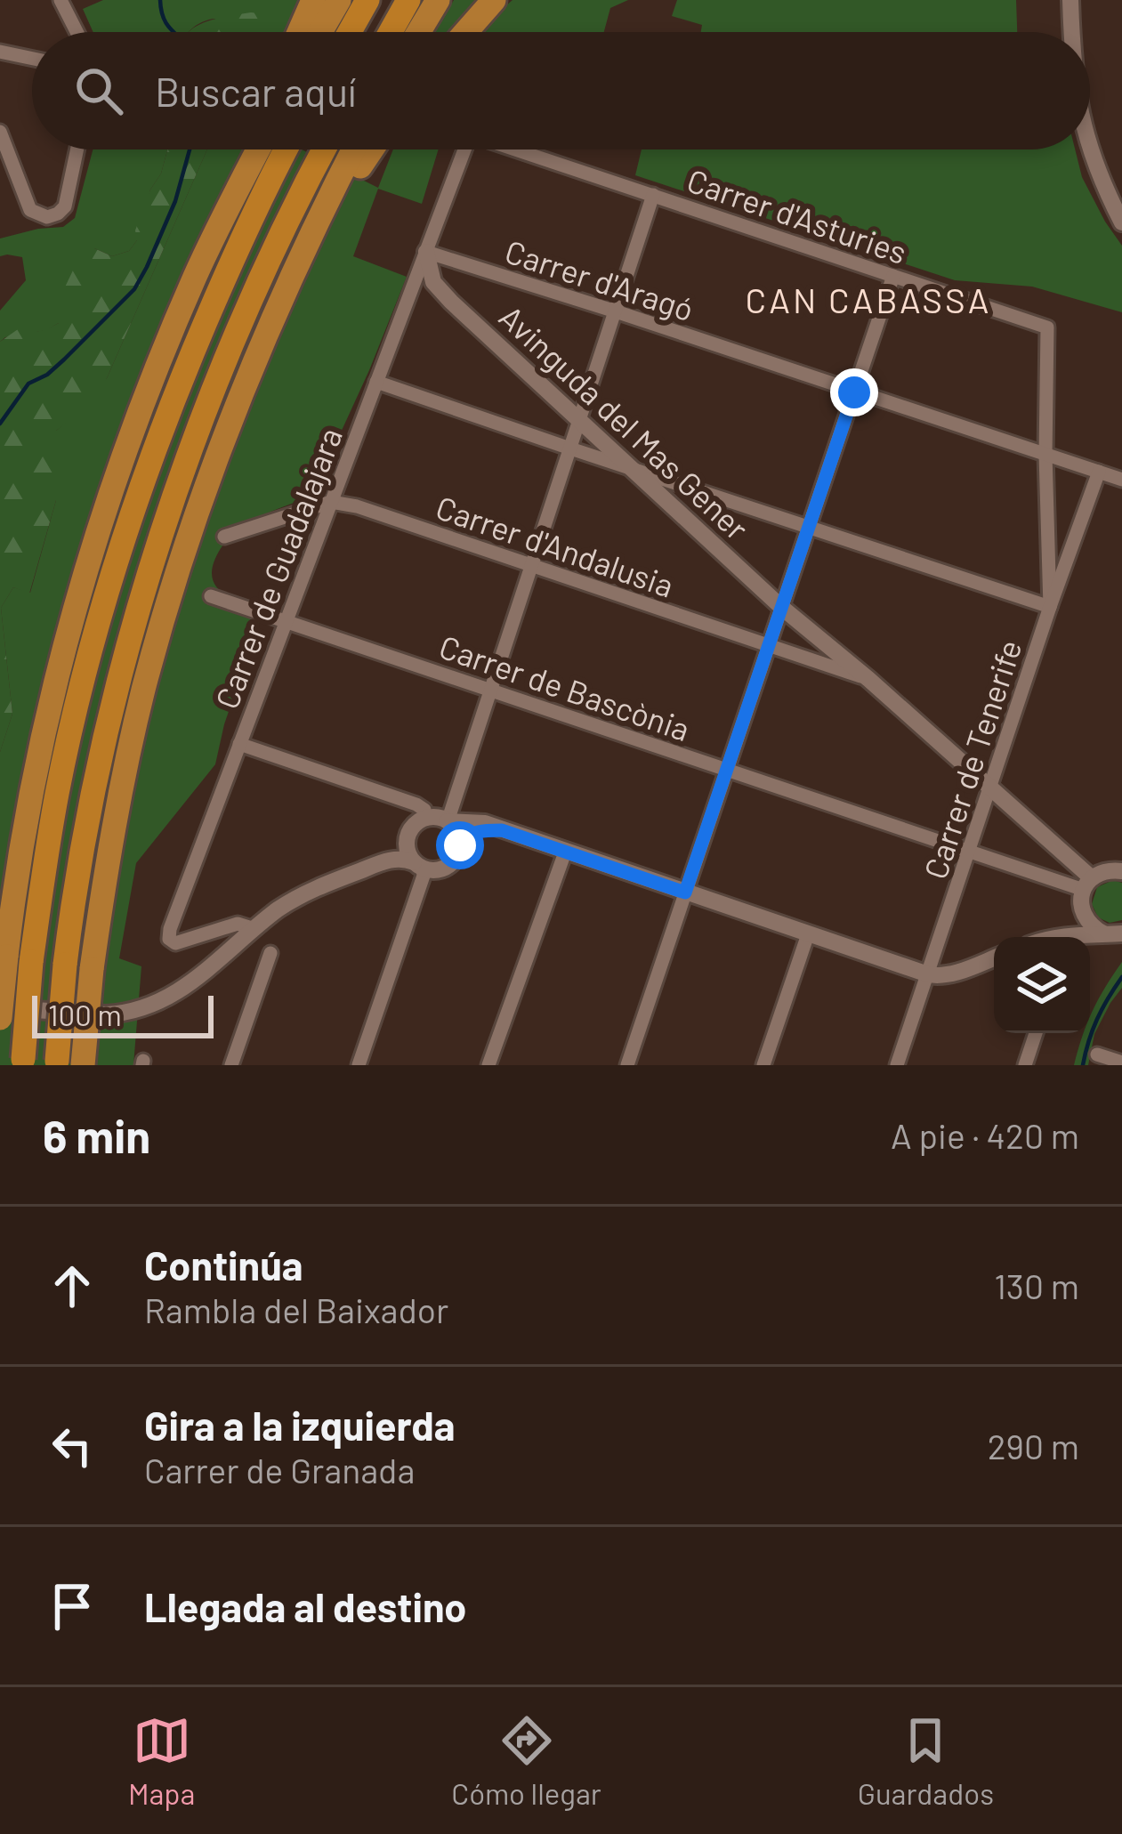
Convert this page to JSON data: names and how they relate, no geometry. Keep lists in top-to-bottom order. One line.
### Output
{"streets":{"street":["Carrer d'Asturies","Carrer d'Aragó","Avinguda del Mas Gener","Carrer d'Andalusia","Carrer de Guadalajara","Carrer de Bascònia","Carrer de Tenerife"]},"crossings":[["Carrer d'Asturies","Carrer d'Aragó"],["Carrer d'Aragó","Avinguda del Mas Gener"],["Carrer d'Aragó","Carrer de Guadalajara"],["Carrer d'Aragó","Carrer de Tenerife"],["Avinguda del Mas Gener","Carrer d'Andalusia"],["Avinguda del Mas Gener","Carrer de Guadalajara"],["Avinguda del Mas Gener","Carrer de Bascònia"],["Avinguda del Mas Gener","Carrer de Tenerife"],["Carrer d'Andalusia","Carrer de Guadalajara"],["Carrer de Guadalajara","Carrer de Bascònia"],["Carrer de Bascònia","Carrer de Tenerife"]],"districts":["CAN CABASSA"],"scale_bar":"100 m","page":{"search":"Buscar aquí","scale":"100 m","heading":["6 min","A pie · 420 m"],"list":[["Continúa","Rambla del Baixador","130 m"],["Gira a la izquierda","Carrer de Granada","290 m"],"Llegada al destino"],"nav":["Mapa","Cómo llegar","Guardados"]}}
